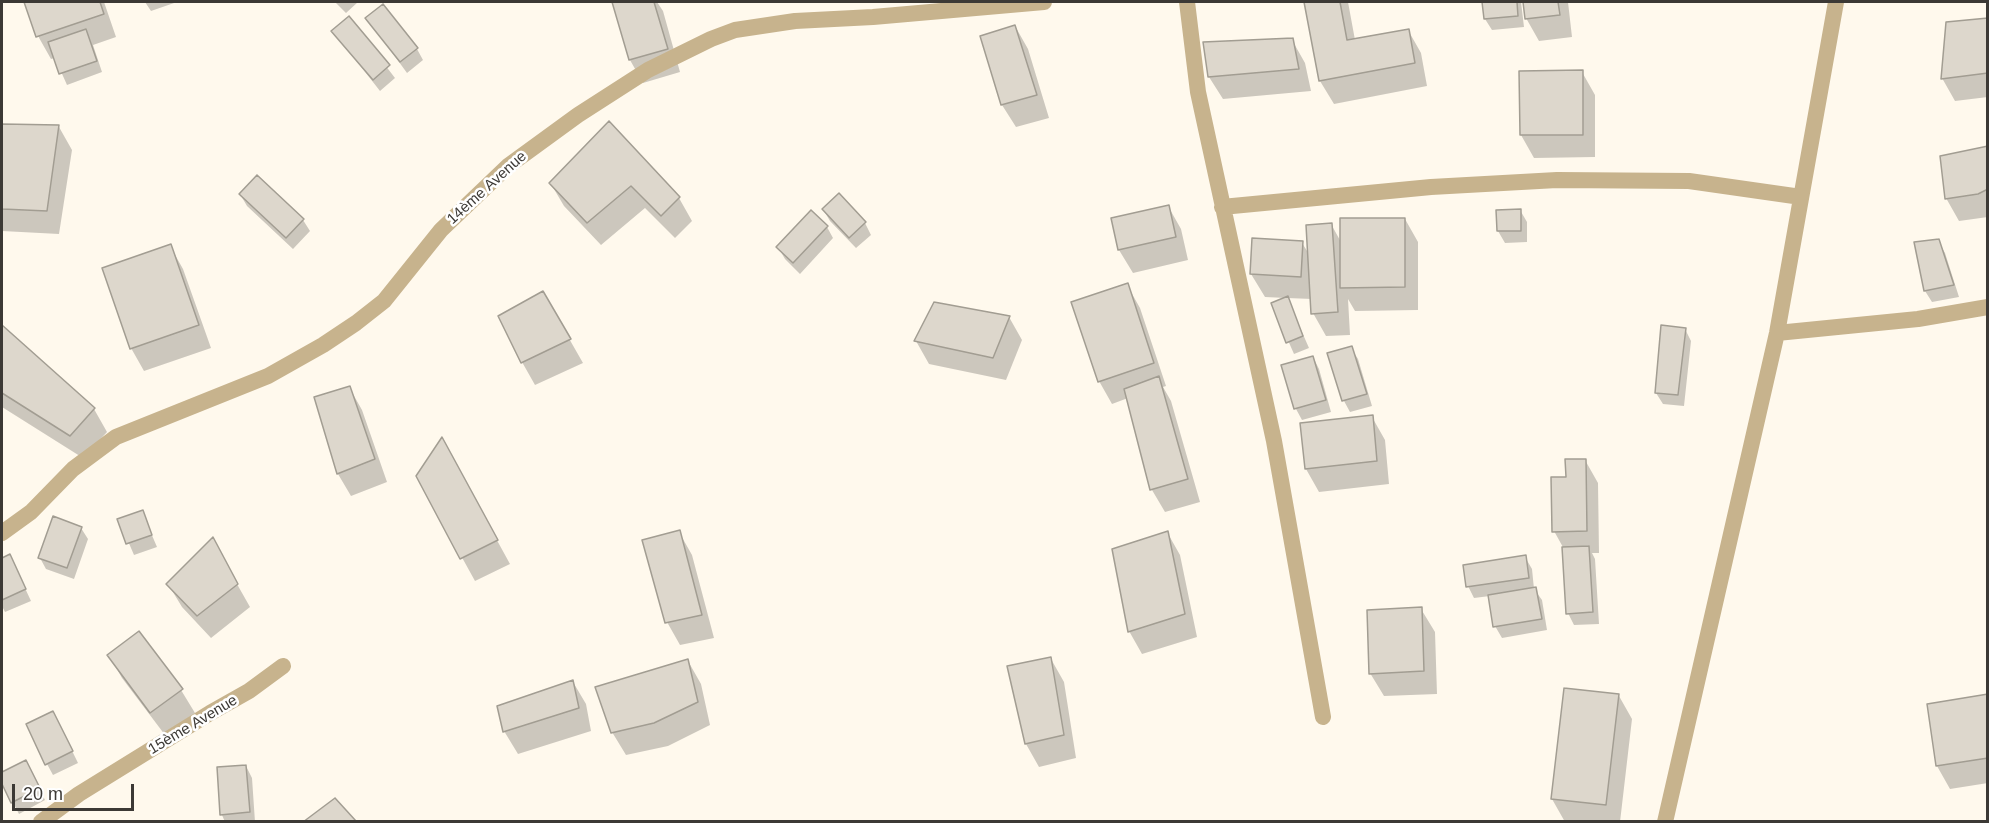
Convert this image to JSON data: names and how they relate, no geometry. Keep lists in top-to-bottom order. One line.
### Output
{"streets":{"street":["14ème Avenue","15ème Avenue"]},"scale_bar":"20 m"}
